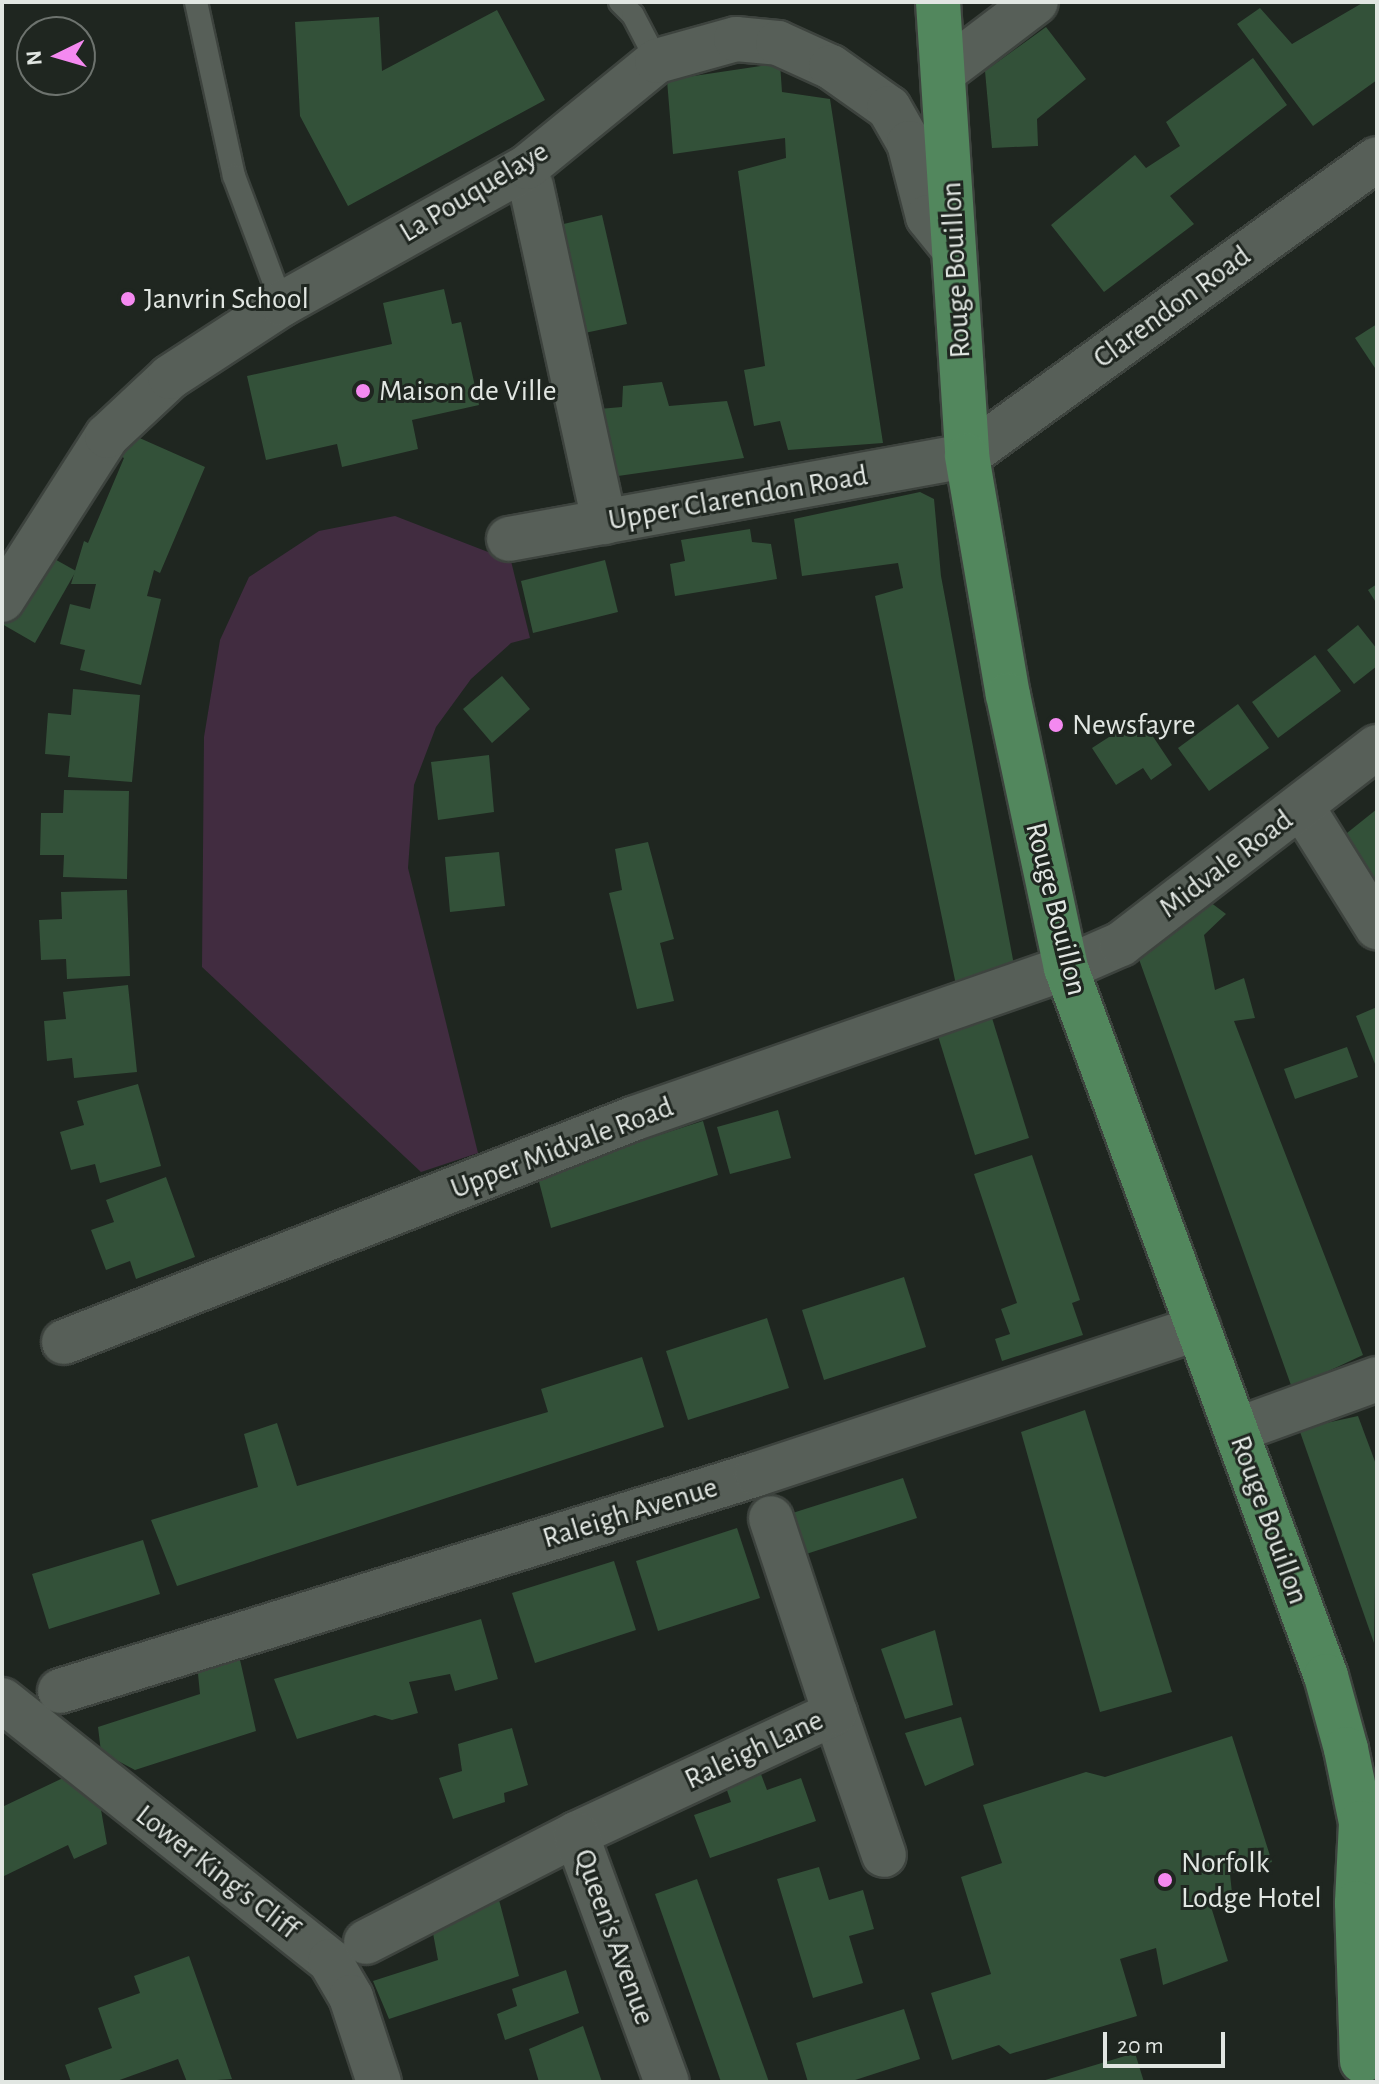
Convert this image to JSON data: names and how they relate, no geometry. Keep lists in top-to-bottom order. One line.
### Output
{"streets":{"main road":["Rouge Bouillon"],"street":["La Pouquelaye","Clarendon Road","Upper Clarendon Road","Midvale Road","Upper Midvale Road","Raleigh Avenue","Raleigh Lane","Lower King's Cliff","Queen's Avenue"]},"crossings":[["La Pouquelaye","Rouge Bouillon"],["Rouge Bouillon","Clarendon Road"],["Rouge Bouillon","Upper Clarendon Road"],["Rouge Bouillon","Midvale Road"],["Rouge Bouillon","Upper Midvale Road"],["Rouge Bouillon","Raleigh Avenue"],["Clarendon Road","Upper Clarendon Road"],["Midvale Road","Upper Midvale Road"],["Raleigh Lane","Queen's Avenue"]],"places":["Janvrin School","Maison de Ville","Newsfayre","Norfolk Lodge Hotel"],"scale_bar":"20 m","north":"left"}
